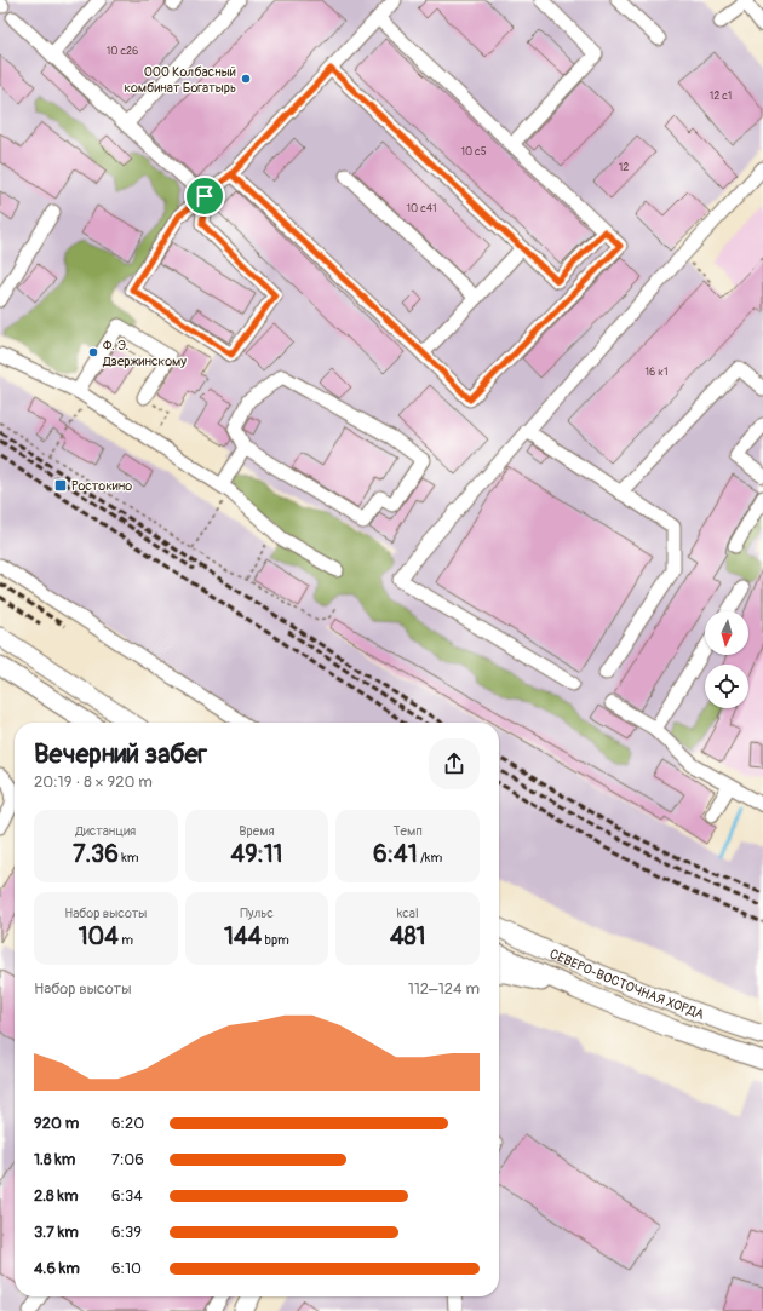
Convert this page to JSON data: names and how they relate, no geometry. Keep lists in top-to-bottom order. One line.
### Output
{"streets":{"main road":["СЕВЕРО-ВОСТОЧНАЯ ХОРДА"]},"places":{"other":["ООО Колбасный комбинат Богатырь","Ф. Э. Дзержинскому"],"transit":["Ростокино"]},"house_numbers":["10 с26","12 с1","10 с5","12","10 с41","16 к1"],"north":"bottom","page":{"heading":["Вечерний забег","20:19 · 8 × 920 m"],"stats":[["Дистанция","7.36 km"],["Время","49:11"],["Темп","6:41 /km"],["Набор высоты","104 m"],["Пульс","144 bpm"],["kcal","481"]],"chart":["Набор высоты","112–124 m"],"list":[{"name":"920 m","note":"6:20"},{"name":"1.8 km","note":"7:06"},{"name":"2.8 km","note":"6:34"},{"name":"3.7 km","note":"6:39"},{"name":"4.6 km","note":"6:10"}]}}
